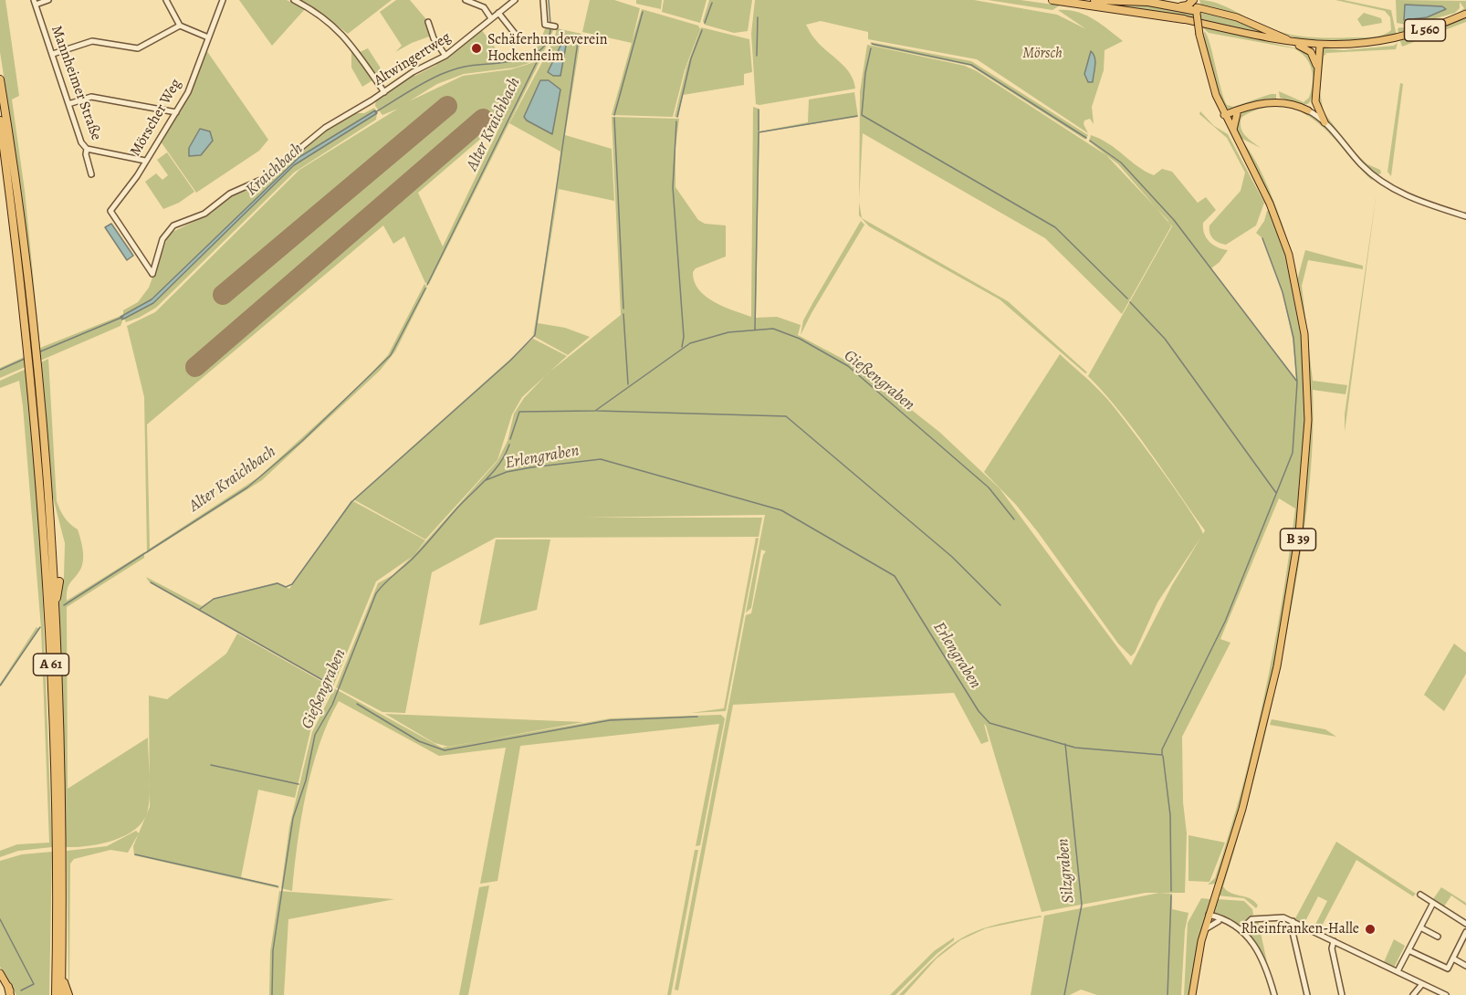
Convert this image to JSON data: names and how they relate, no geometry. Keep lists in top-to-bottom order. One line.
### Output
{"streets":{"highway":["A 61"],"main road":["L 560","B 39"],"street":["Altwingertweg","Mannheimer Straße","Mörscher Weg"]},"crossings":[["Altwingertweg","Mörscher Weg"]],"water":["Alter Kraichbach","Kraichbach","Gießengraben","Erlengraben","Silzgraben"],"parks":["Mörsch"],"places":["Schäferhundeverein Hockenheim","Rheinfranken-Halle"]}
